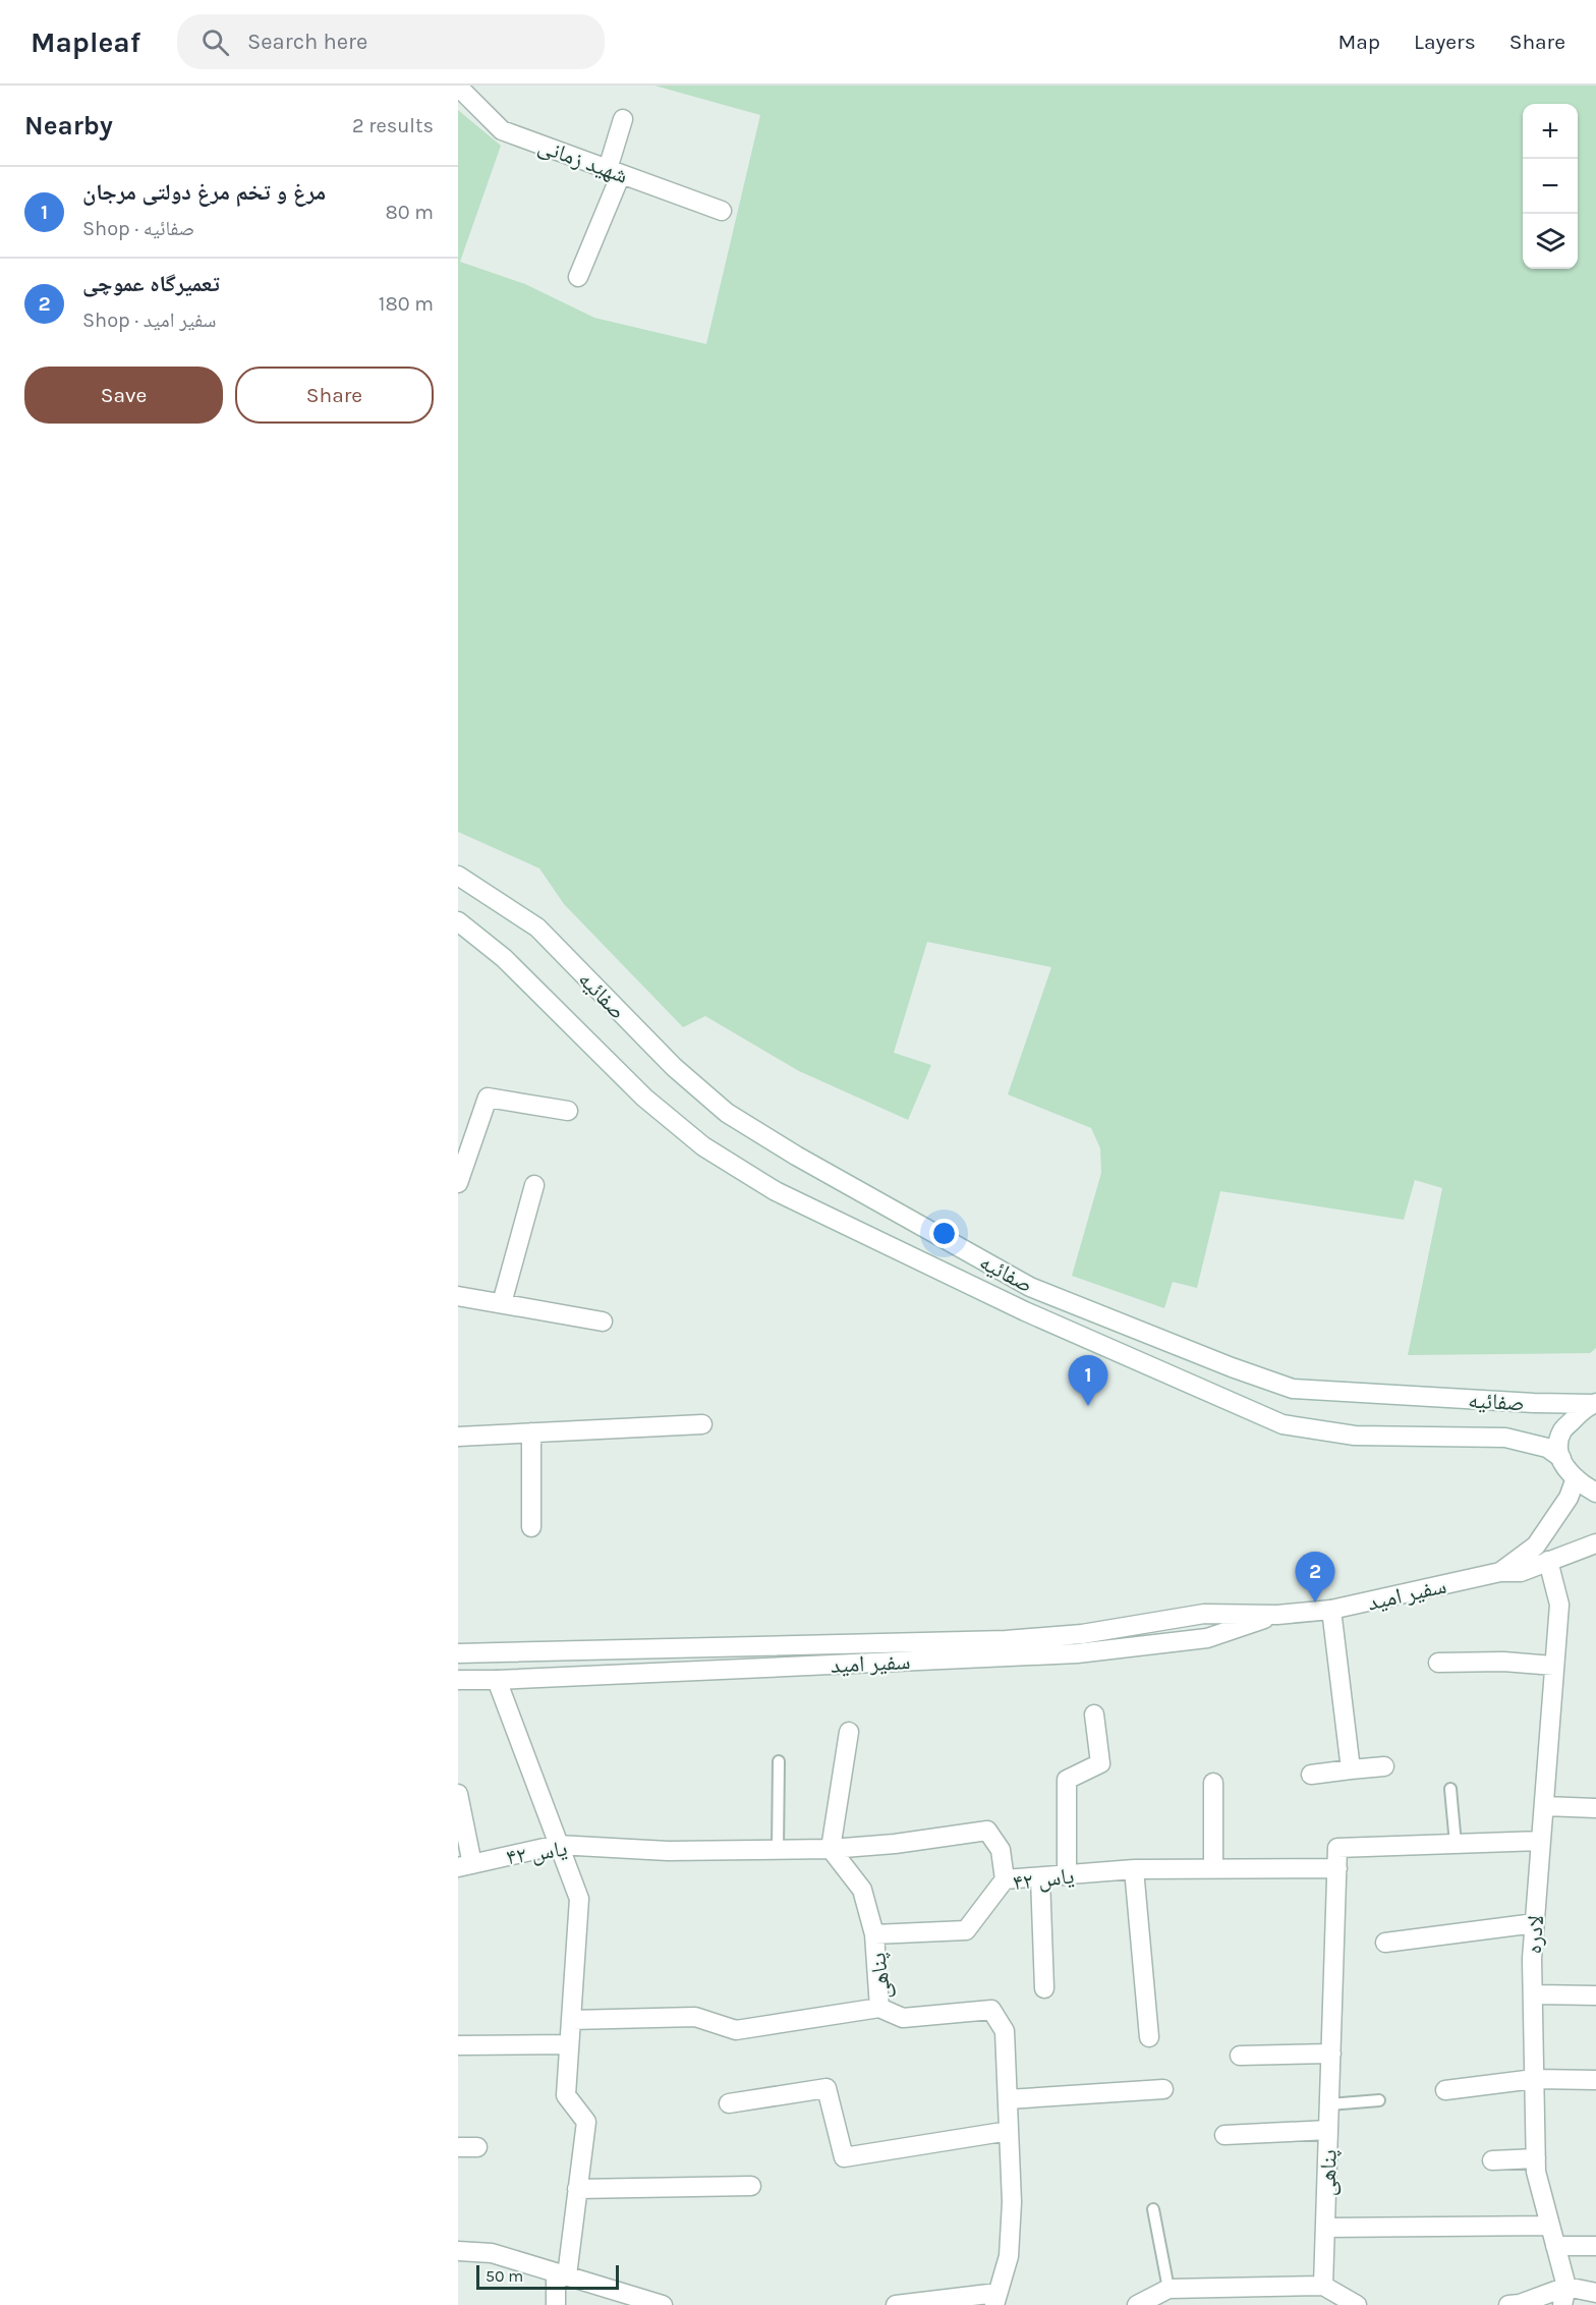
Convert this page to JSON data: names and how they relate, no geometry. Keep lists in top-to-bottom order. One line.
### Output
{"streets":{"street":["شهید زمانی","صفائیه","سفیر امید","یاس ۴۲","لادره","پناهی"]},"crossings":[["سفیر امید","لادره"],["یاس ۴۲","پناهی"]],"scale_bar":"50 m","page":{"header":"Mapleaf","search":"Search here","nav":["Map","Layers","Share"],"heading":["Nearby","2 results"],"map_buttons":["+","−"],"list":[{"mark":"1","name":"مرغ و تخم مرغ دولتی مرجان","note":"Shop · صفائیه","value":"80 m"},{"mark":"2","name":"تعمیرگاه عموچی","note":"Shop · سفیر امید","value":"180 m"}],"buttons":["Save","Share"],"pins":["1","2"],"scale":"50 m"}}
